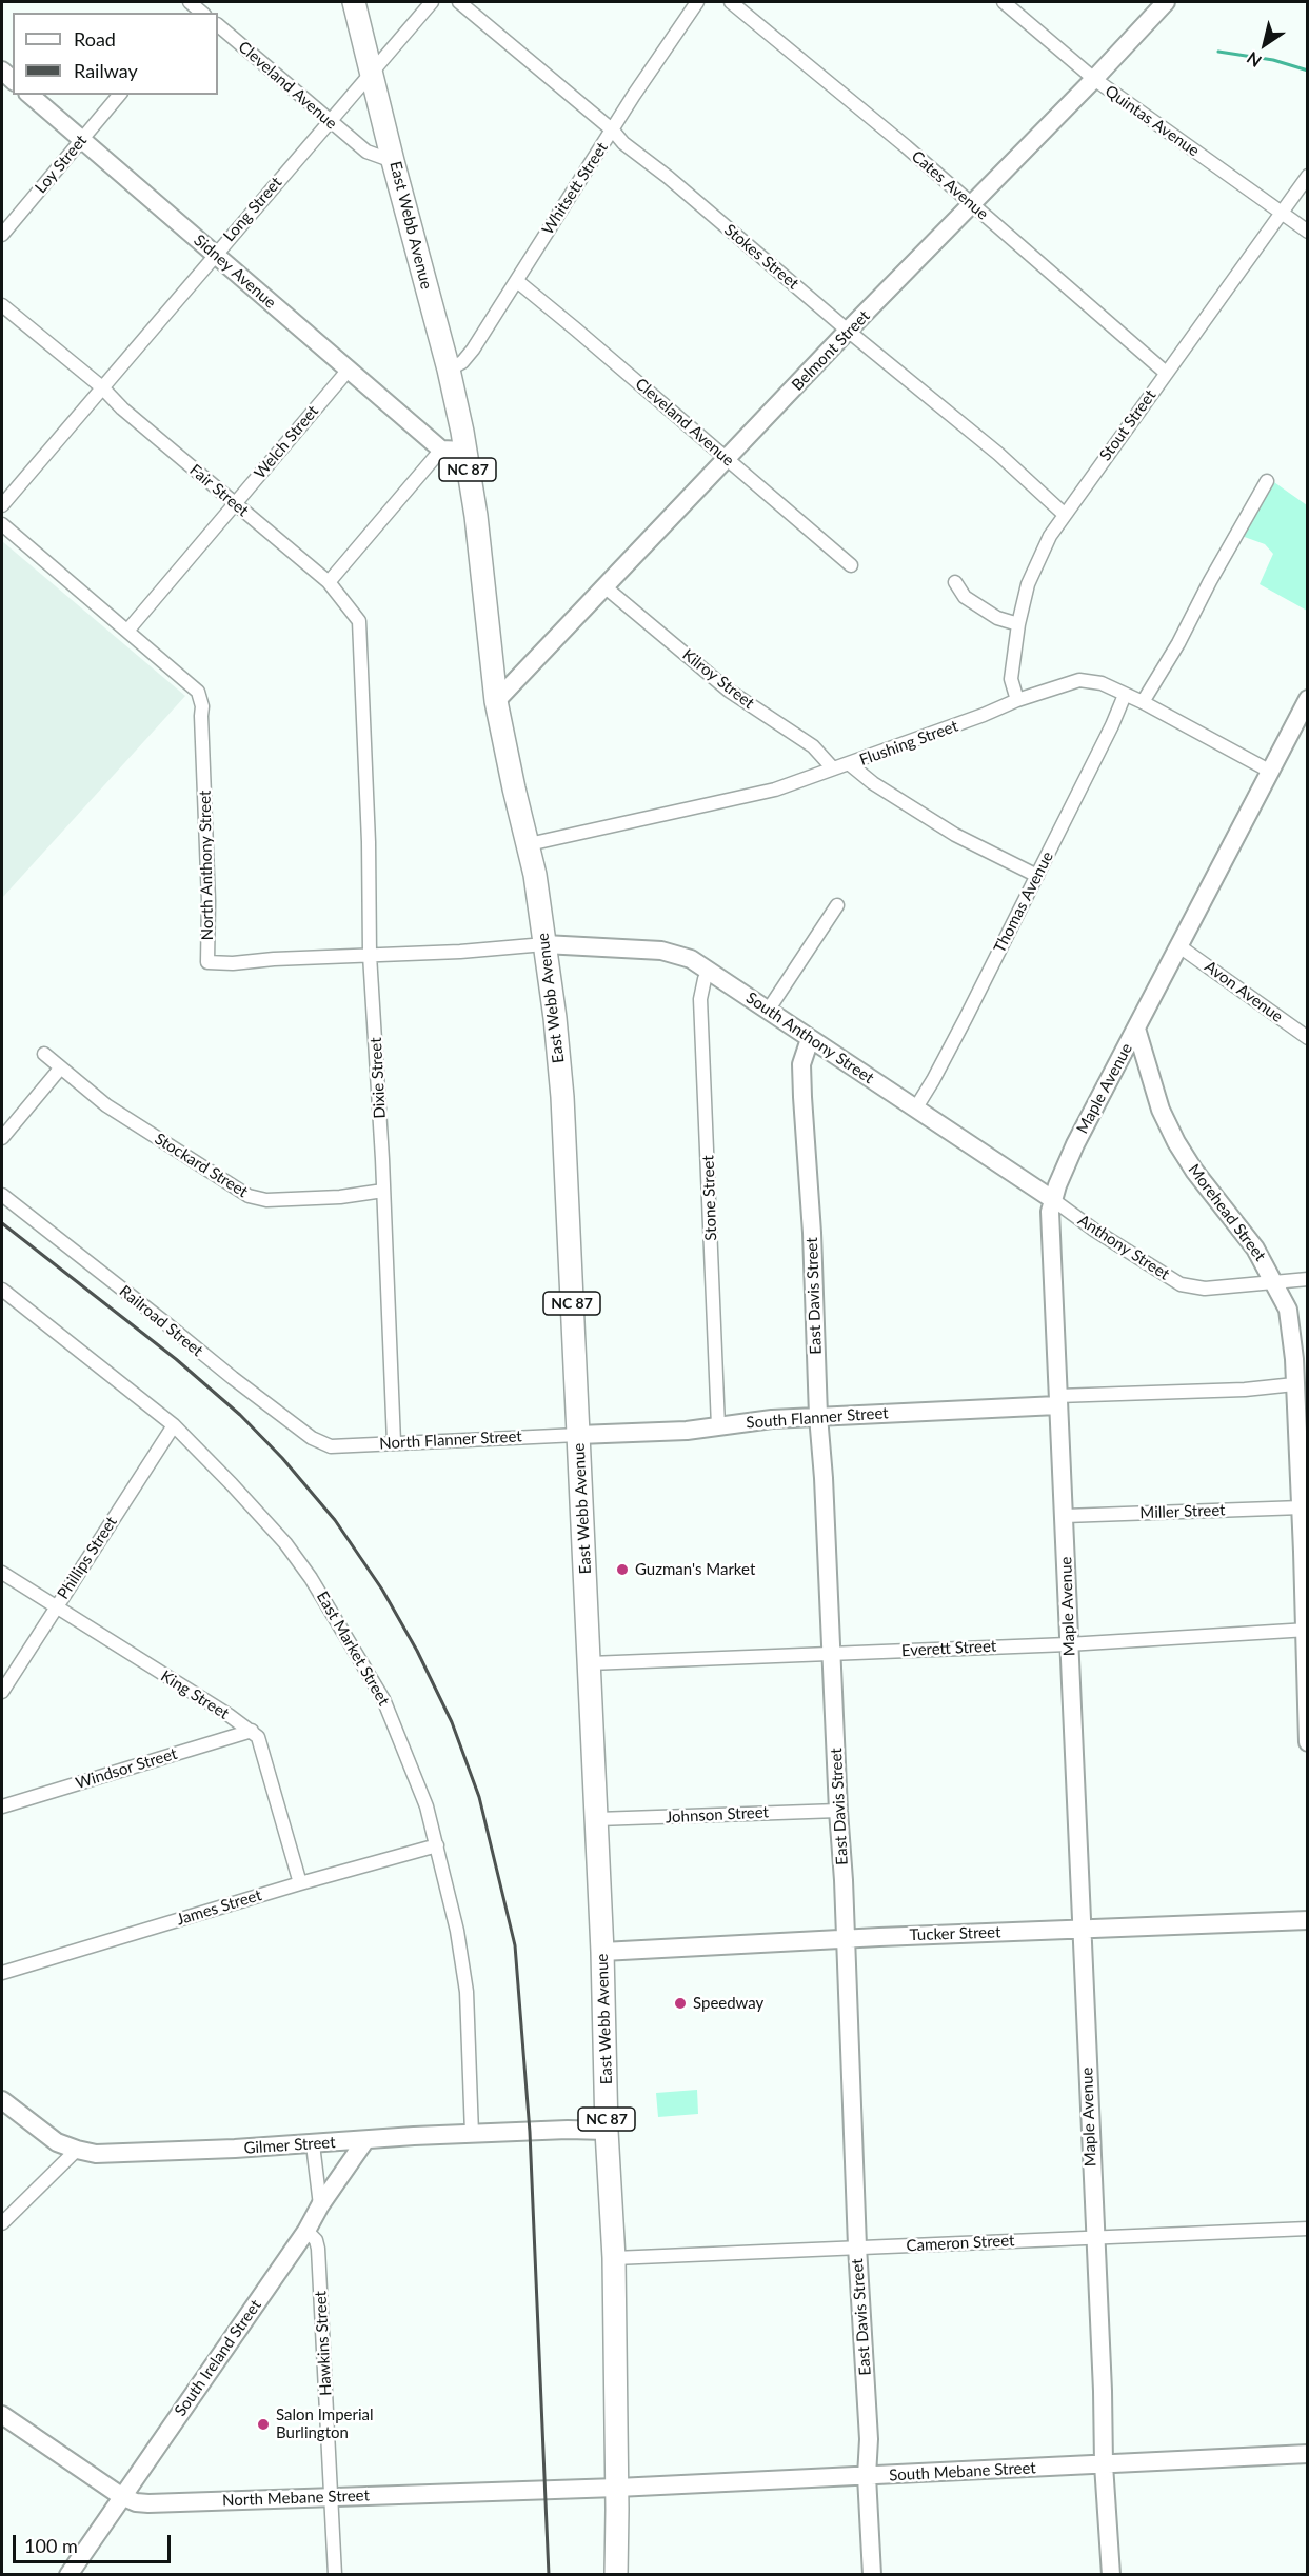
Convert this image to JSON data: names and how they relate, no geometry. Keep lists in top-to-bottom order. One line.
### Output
{"streets":{"highway":["East Webb Avenue","NC 87"],"street":["Cleveland Avenue","Quintas Avenue","Loy Street","Cates Avenue","Whitsett Street","Long Street","Stokes Street","Sidney Avenue","Belmont Street","Stout Street","Welch Street","Fair Street","Kilroy Street","Flushing Street","North Anthony Street","Thomas Avenue","Avon Avenue","South Anthony Street","Dixie Street","Maple Avenue","Stockard Street","Stone Street","Morehead Street","Anthony Street","East Davis Street","Railroad Street","South Flanner Street","North Flanner Street","Miller Street","Phillips Street","East Market Street","Everett Street","King Street","Windsor Street","Johnson Street","James Street","Tucker Street","Gilmer Street","Cameron Street","Hawkins Street","South Ireland Street","South Mebane Street","North Mebane Street"]},"crossings":[["Cleveland Avenue","Whitsett Street"],["Cleveland Avenue","Long Street"],["Cleveland Avenue","East Webb Avenue"],["Cleveland Avenue","Belmont Street"],["Quintas Avenue","Belmont Street"],["Quintas Avenue","Stout Street"],["Loy Street","Sidney Avenue"],["Cates Avenue","Belmont Street"],["Cates Avenue","Stout Street"],["Whitsett Street","East Webb Avenue"],["Whitsett Street","Stokes Street"],["Long Street","East Webb Avenue"],["Long Street","Sidney Avenue"],["Long Street","Fair Street"],["East Webb Avenue","Belmont Street"],["East Webb Avenue","Flushing Street"],["East Webb Avenue","North Anthony Street"],["East Webb Avenue","South Anthony Street"],["East Webb Avenue","South Flanner Street"],["East Webb Avenue","North Flanner Street"],["East Webb Avenue","Everett Street"],["East Webb Avenue","Johnson Street"],["East Webb Avenue","Tucker Street"],["East Webb Avenue","Gilmer Street"],["East Webb Avenue","Cameron Street"],["East Webb Avenue","South Mebane Street"],["East Webb Avenue","North Mebane Street"],["Stokes Street","Belmont Street"],["Stokes Street","Stout Street"],["Sidney Avenue","Welch Street"],["Belmont Street","Kilroy Street"],["Stout Street","Flushing Street"],["Welch Street","Fair Street"],["Welch Street","North Anthony Street"],["Fair Street","Dixie Street"],["Kilroy Street","Flushing Street"],["Flushing Street","Thomas Avenue"],["Flushing Street","Maple Avenue"],["North Anthony Street","South Anthony Street"],["North Anthony Street","Dixie Street"],["Thomas Avenue","South Anthony Street"],["Avon Avenue","Maple Avenue"],["South Anthony Street","Maple Avenue"],["South Anthony Street","Stone Street"],["South Anthony Street","Anthony Street"],["South Anthony Street","East Davis Street"],["Dixie Street","Stockard Street"],["Dixie Street","North Flanner Street"],["Maple Avenue","Morehead Street"],["Maple Avenue","Anthony Street"],["Maple Avenue","South Flanner Street"],["Maple Avenue","Miller Street"],["Maple Avenue","Everett Street"],["Maple Avenue","Tucker Street"],["Maple Avenue","Cameron Street"],["Maple Avenue","South Mebane Street"],["Stone Street","South Flanner Street"],["Morehead Street","Anthony Street"],["Morehead Street","South Flanner Street"],["Morehead Street","Miller Street"],["Morehead Street","Everett Street"],["East Davis Street","South Flanner Street"],["East Davis Street","Everett Street"],["East Davis Street","Johnson Street"],["East Davis Street","Tucker Street"],["East Davis Street","Cameron Street"],["East Davis Street","South Mebane Street"],["Railroad Street","North Flanner Street"],["South Flanner Street","North Flanner Street"],["Phillips Street","East Market Street"],["Phillips Street","King Street"],["East Market Street","James Street"],["East Market Street","Gilmer Street"],["King Street","Windsor Street"],["Gilmer Street","South Ireland Street"],["Hawkins Street","South Ireland Street"],["Hawkins Street","North Mebane Street"],["South Ireland Street","North Mebane Street"],["South Mebane Street","North Mebane Street"]],"places":["Guzman's Market","Speedway","Salon Imperial Burlington"],"legend":["Road","Railway"],"scale_bar":"100 m","north":"bottom left"}
